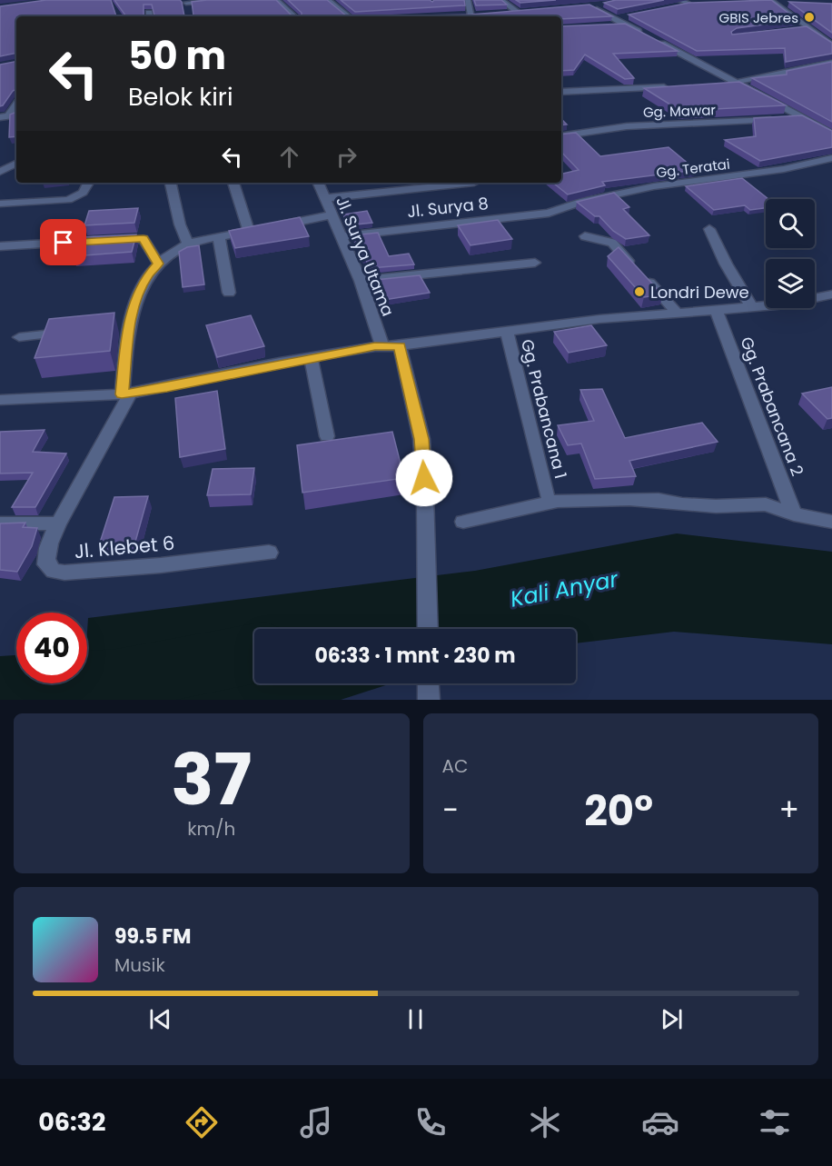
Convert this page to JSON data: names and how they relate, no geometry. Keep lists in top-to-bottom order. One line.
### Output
{"streets":{"street":["Gg. Mawar","Gg. Teratai","Jl. Surya 8","Jl. Surya Utama","Gg. Prabancana 2","Gg. Prabancana 1","Jl. Klebet 6"]},"crossings":[["Gg. Teratai","Jl. Surya 8"],["Jl. Surya 8","Jl. Surya Utama"]],"water":["Kali Anyar"],"places":["GBIS Jebres","Londri Dewe"],"page":{"turn":["50 m","Belok kiri"],"limit":"40","trip":"06:33 · 1 mnt · 230 m","tile":[["37","km/h"],"AC"],"heat":["−","20°","+"],"song":["99.5 FM","Musik"],"tabs":"06:32"}}
